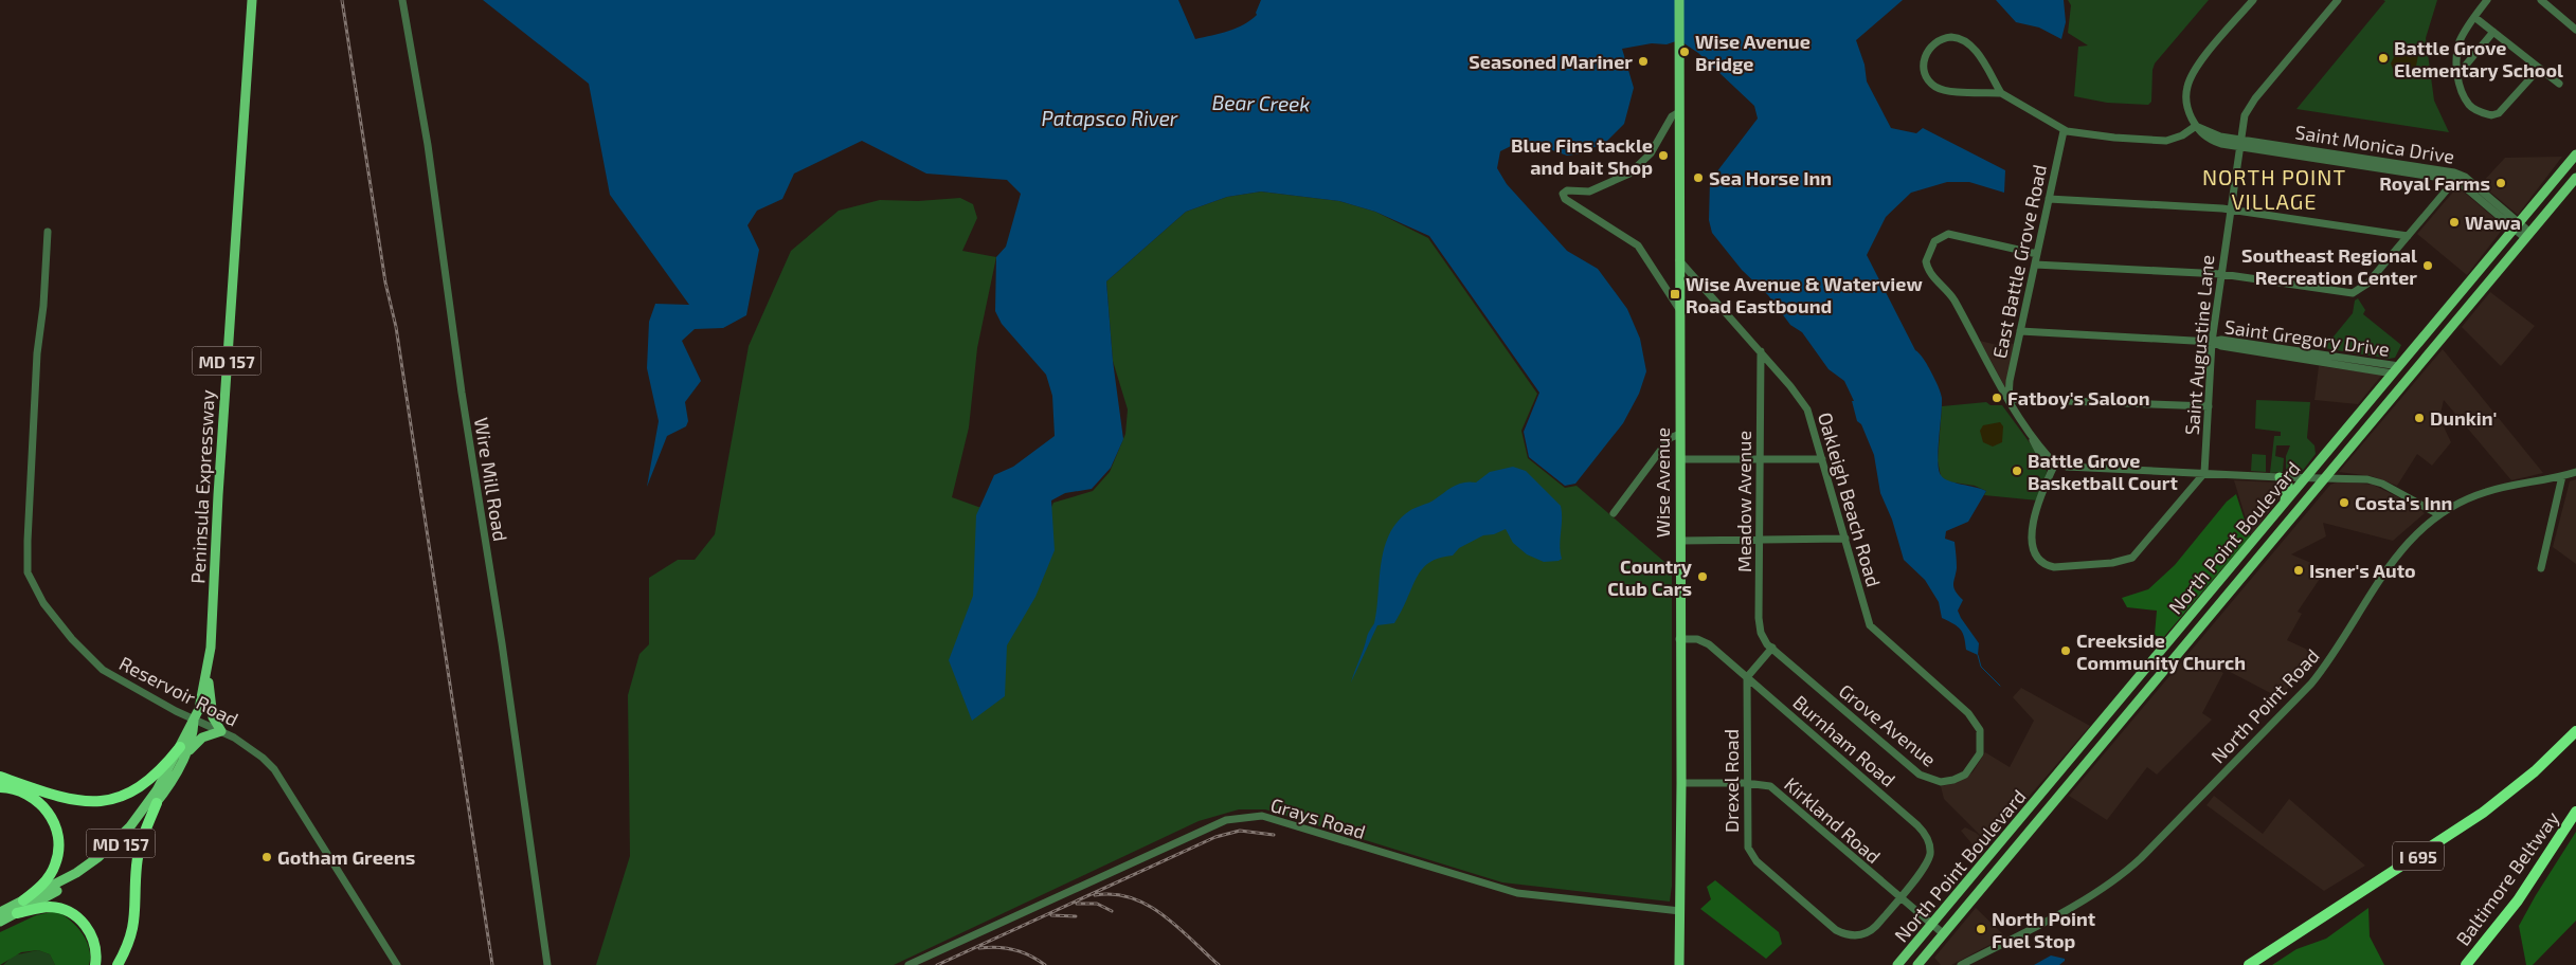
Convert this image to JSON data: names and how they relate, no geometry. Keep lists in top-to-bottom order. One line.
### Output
{"streets":{"highway":["I 695","Baltimore Beltway"],"main road":["MD 157","Wise Avenue","Peninsula Expressway","North Point Boulevard"],"street":["Saint Monica Drive","East Battle Grove Road","Saint Gregory Drive","Saint Augustine Lane","Wire Mill Road","Oakleigh Beach Road","Meadow Avenue","Reservoir Road","North Point Road","Grove Avenue","Burnham Road","Drexel Road","Grays Road","Kirkland Road"]},"crossings":[["Saint Monica Drive","Saint Augustine Lane"],["Saint Monica Drive","North Point Boulevard"],["East Battle Grove Road","Saint Gregory Drive"],["Saint Gregory Drive","Saint Augustine Lane"],["Saint Gregory Drive","North Point Boulevard"],["Wise Avenue","Oakleigh Beach Road"],["Wise Avenue","Burnham Road"],["Wise Avenue","Grays Road"],["Wise Avenue","Kirkland Road"],["Peninsula Expressway","Reservoir Road"],["Oakleigh Beach Road","Meadow Avenue"],["Oakleigh Beach Road","Grove Avenue"],["Meadow Avenue","Grove Avenue"],["North Point Boulevard","Kirkland Road"],["Burnham Road","Drexel Road"],["Burnham Road","Kirkland Road"],["Drexel Road","Kirkland Road"]],"districts":["NORTH POINT VILLAGE"],"water":["Bear Creek","Patapsco River"],"places":{"other":["Wise Avenue Bridge","Battle Grove Elementary School","Seasoned Mariner","Blue Fins tackle and bait Shop","Sea Horse Inn","Royal Farms","Wawa","Southeast Regional Recreation Center","Fatboy's Saloon","Dunkin'","Battle Grove Basketball Court","Costa's Inn","Isner's Auto","Country Club Cars","Creekside Community Church","Gotham Greens","North Point Fuel Stop"],"transit":["Wise Avenue & Waterview Road Eastbound"]}}
